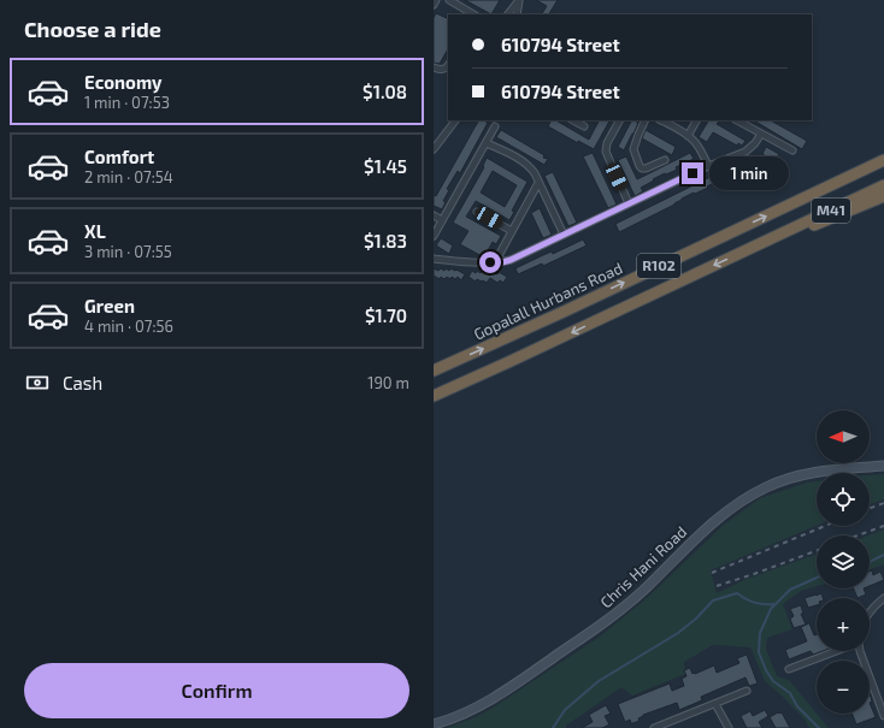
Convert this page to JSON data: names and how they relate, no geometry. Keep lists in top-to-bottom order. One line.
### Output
{"streets":{"highway":["M41","R102","Gopalall Hurbans Road"],"street":["Chris Hani Road"]},"crossings":[["M41","R102"]],"north":"left","page":{"heading":"Choose a ride","banner":["610794 Street","610794 Street"],"list":[{"name":"Economy","note":"1 min · 07:53","value":"$1.08"},{"name":"Comfort","note":"2 min · 07:54","value":"$1.45"},{"name":"XL","note":"3 min · 07:55","value":"$1.83"},{"name":"Green","note":"4 min · 07:56","value":"$1.70"}],"bubble":"1 min","pay":["Cash","190 m"],"map_buttons":["+","−"],"buttons":"Confirm"}}
